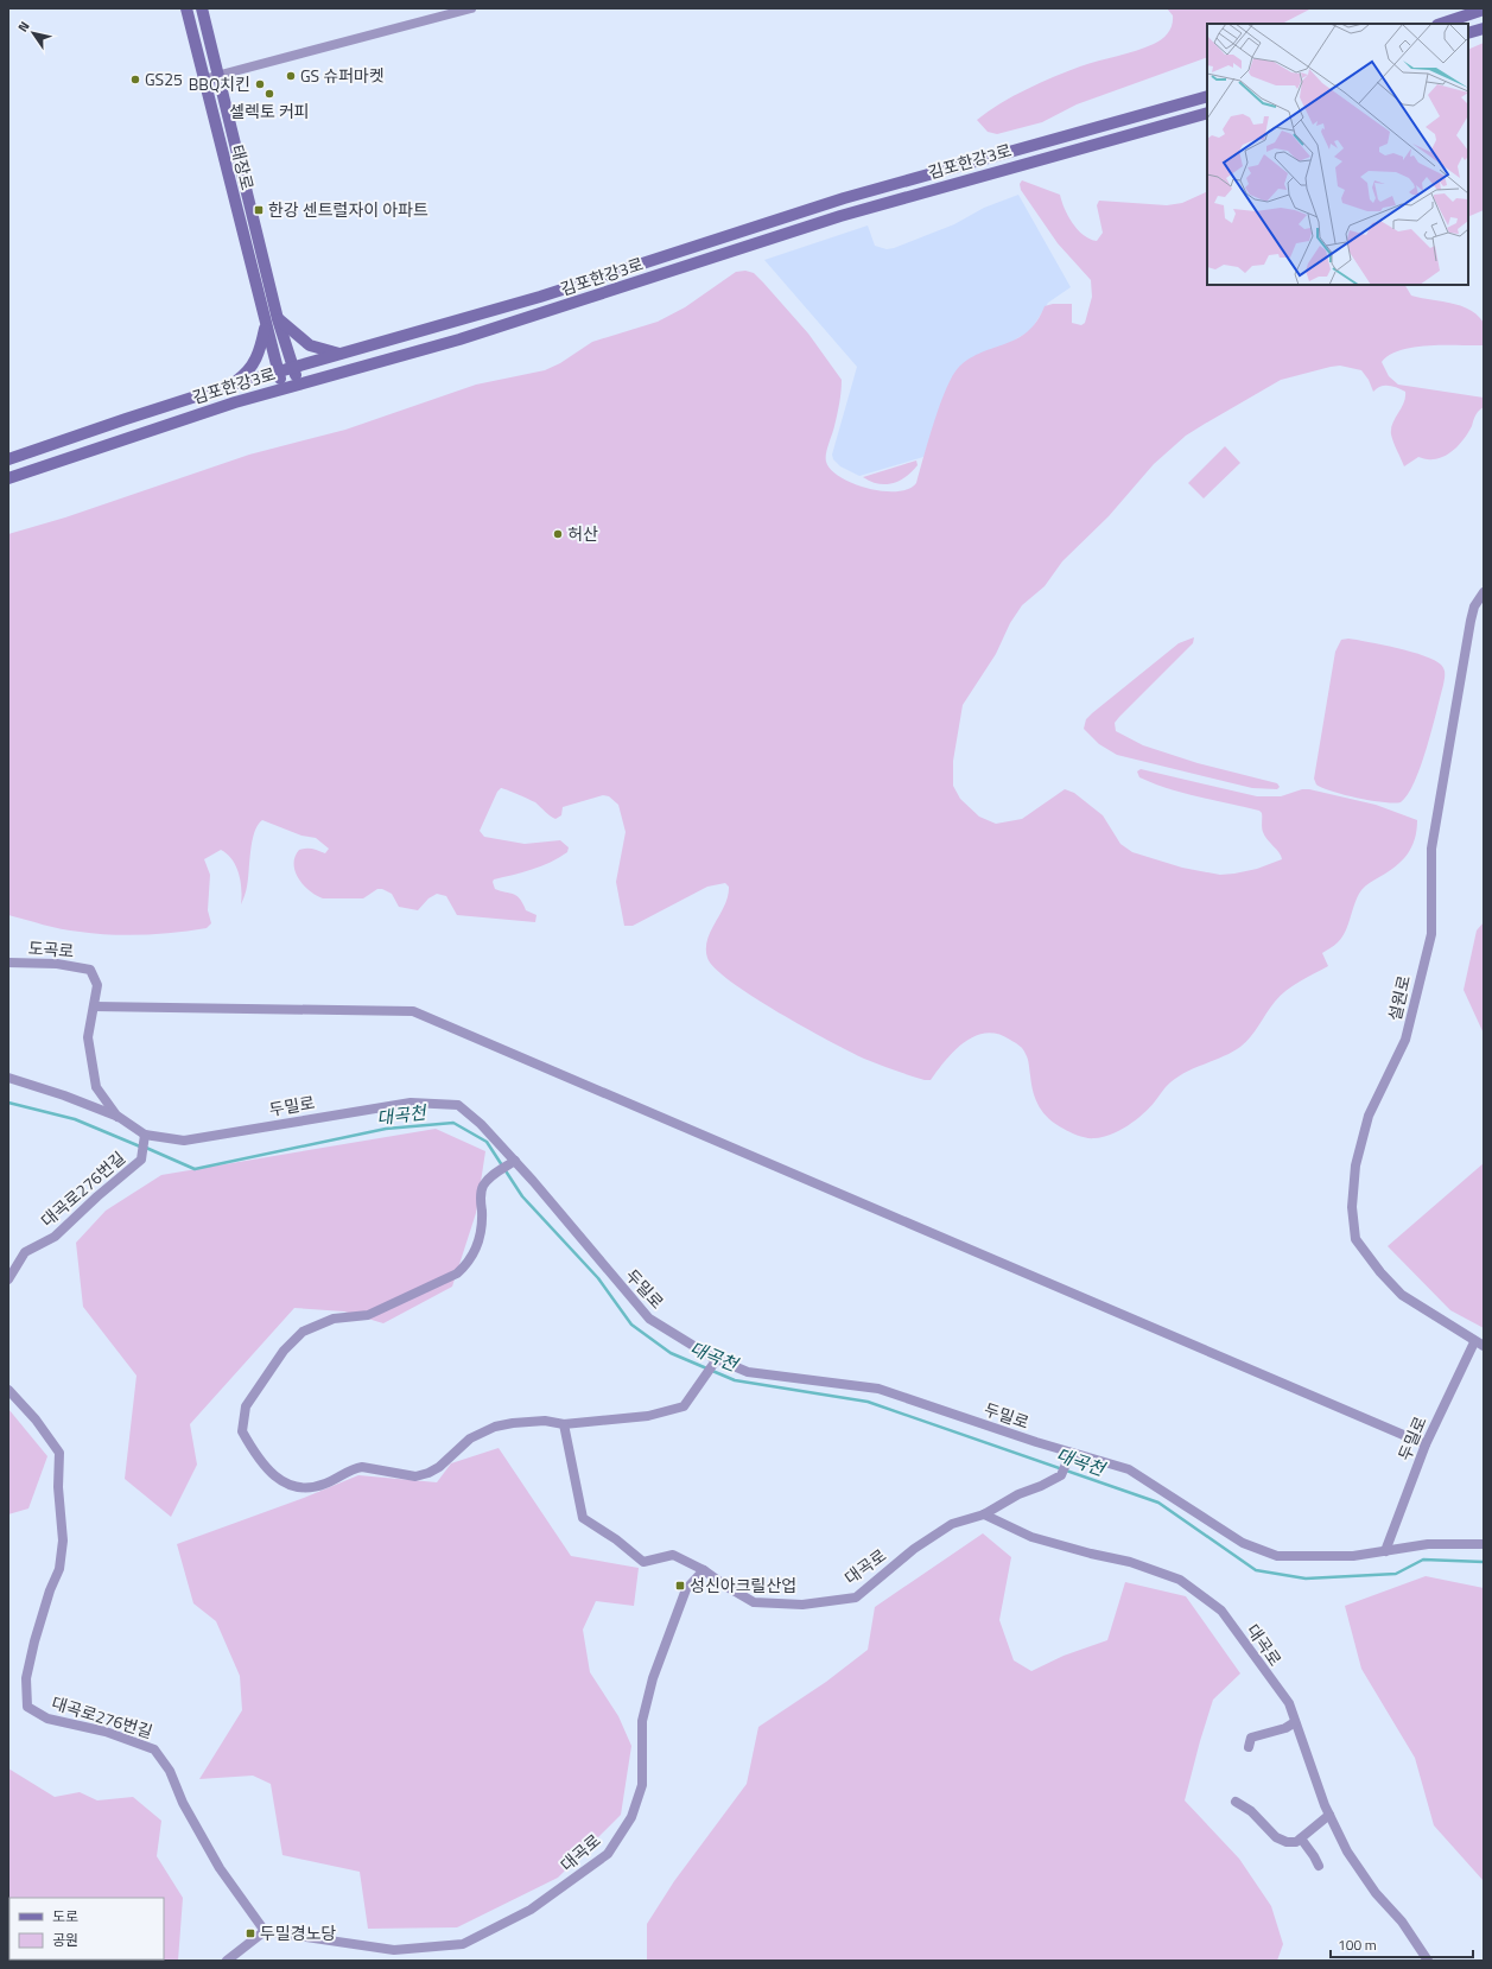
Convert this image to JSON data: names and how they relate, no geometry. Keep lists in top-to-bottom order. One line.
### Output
{"streets":{"street":["김포한강3로","태장로","도곡로","설원로","두밀로","대곡로276번길","대곡로"]},"crossings":[["김포한강3로","태장로"],["설원로","두밀로"],["두밀로","대곡로276번길"],["대곡로276번길","대곡로"]],"water":["대곡천"],"places":{"other":["GS 슈퍼마켓","GS25","BBQ치킨","셀렉토 커피","허산"],"transit":["한강 센트럴자이 아파트","성신아크릴산업","두밀경노당"]},"legend":["도로","공원"],"scale_bar":"100 m","north":"top left"}
